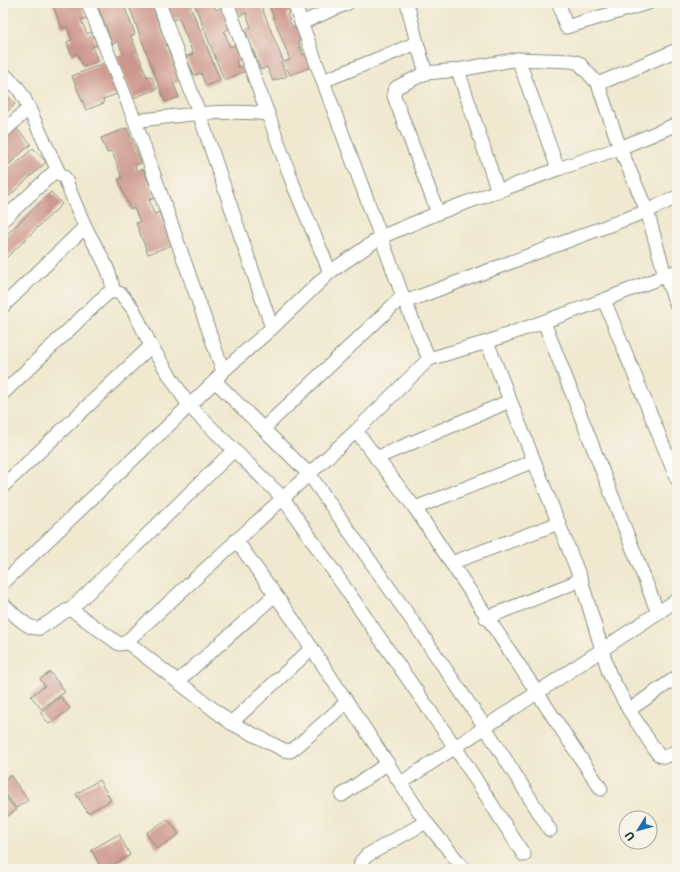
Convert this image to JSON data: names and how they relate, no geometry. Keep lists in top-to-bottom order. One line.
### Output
{"north":"bottom left"}
